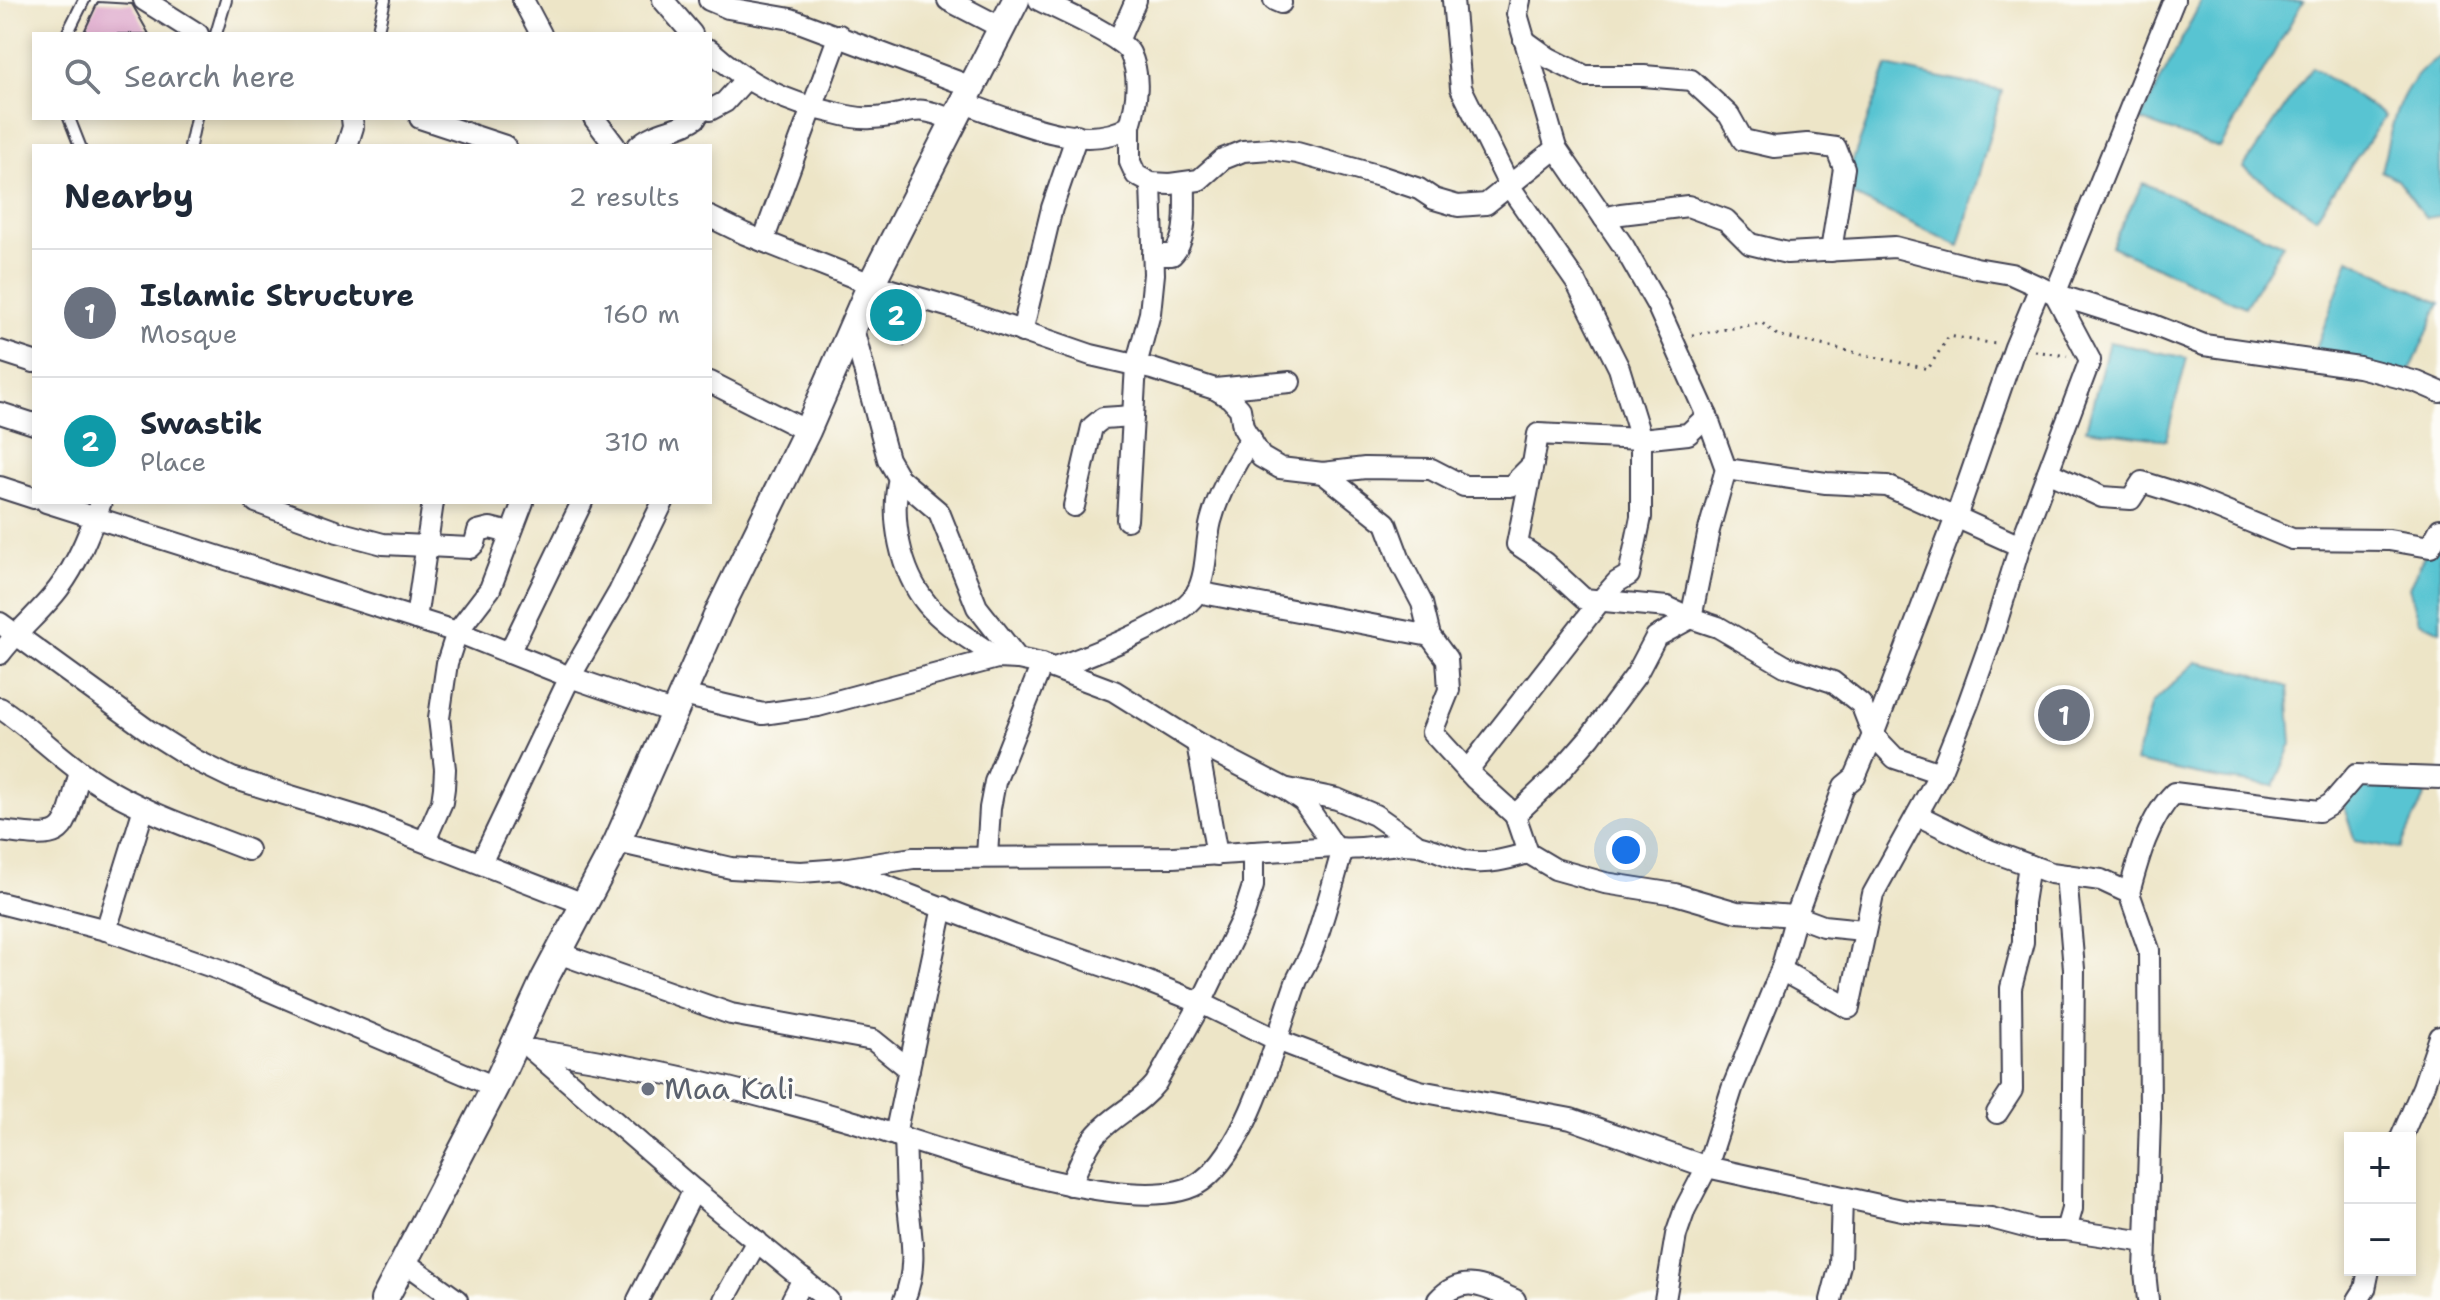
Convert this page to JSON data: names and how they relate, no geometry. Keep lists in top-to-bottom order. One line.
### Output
{"places":["Maa Kali"],"page":{"search":"Search here","heading":["Nearby","2 results"],"list":[{"mark":"1","name":"Islamic Structure","note":"Mosque","value":"160 m"},{"mark":"2","name":"Swastik","note":"Place","value":"310 m"}],"pins":["2","1"],"map_buttons":["+","−"]}}
